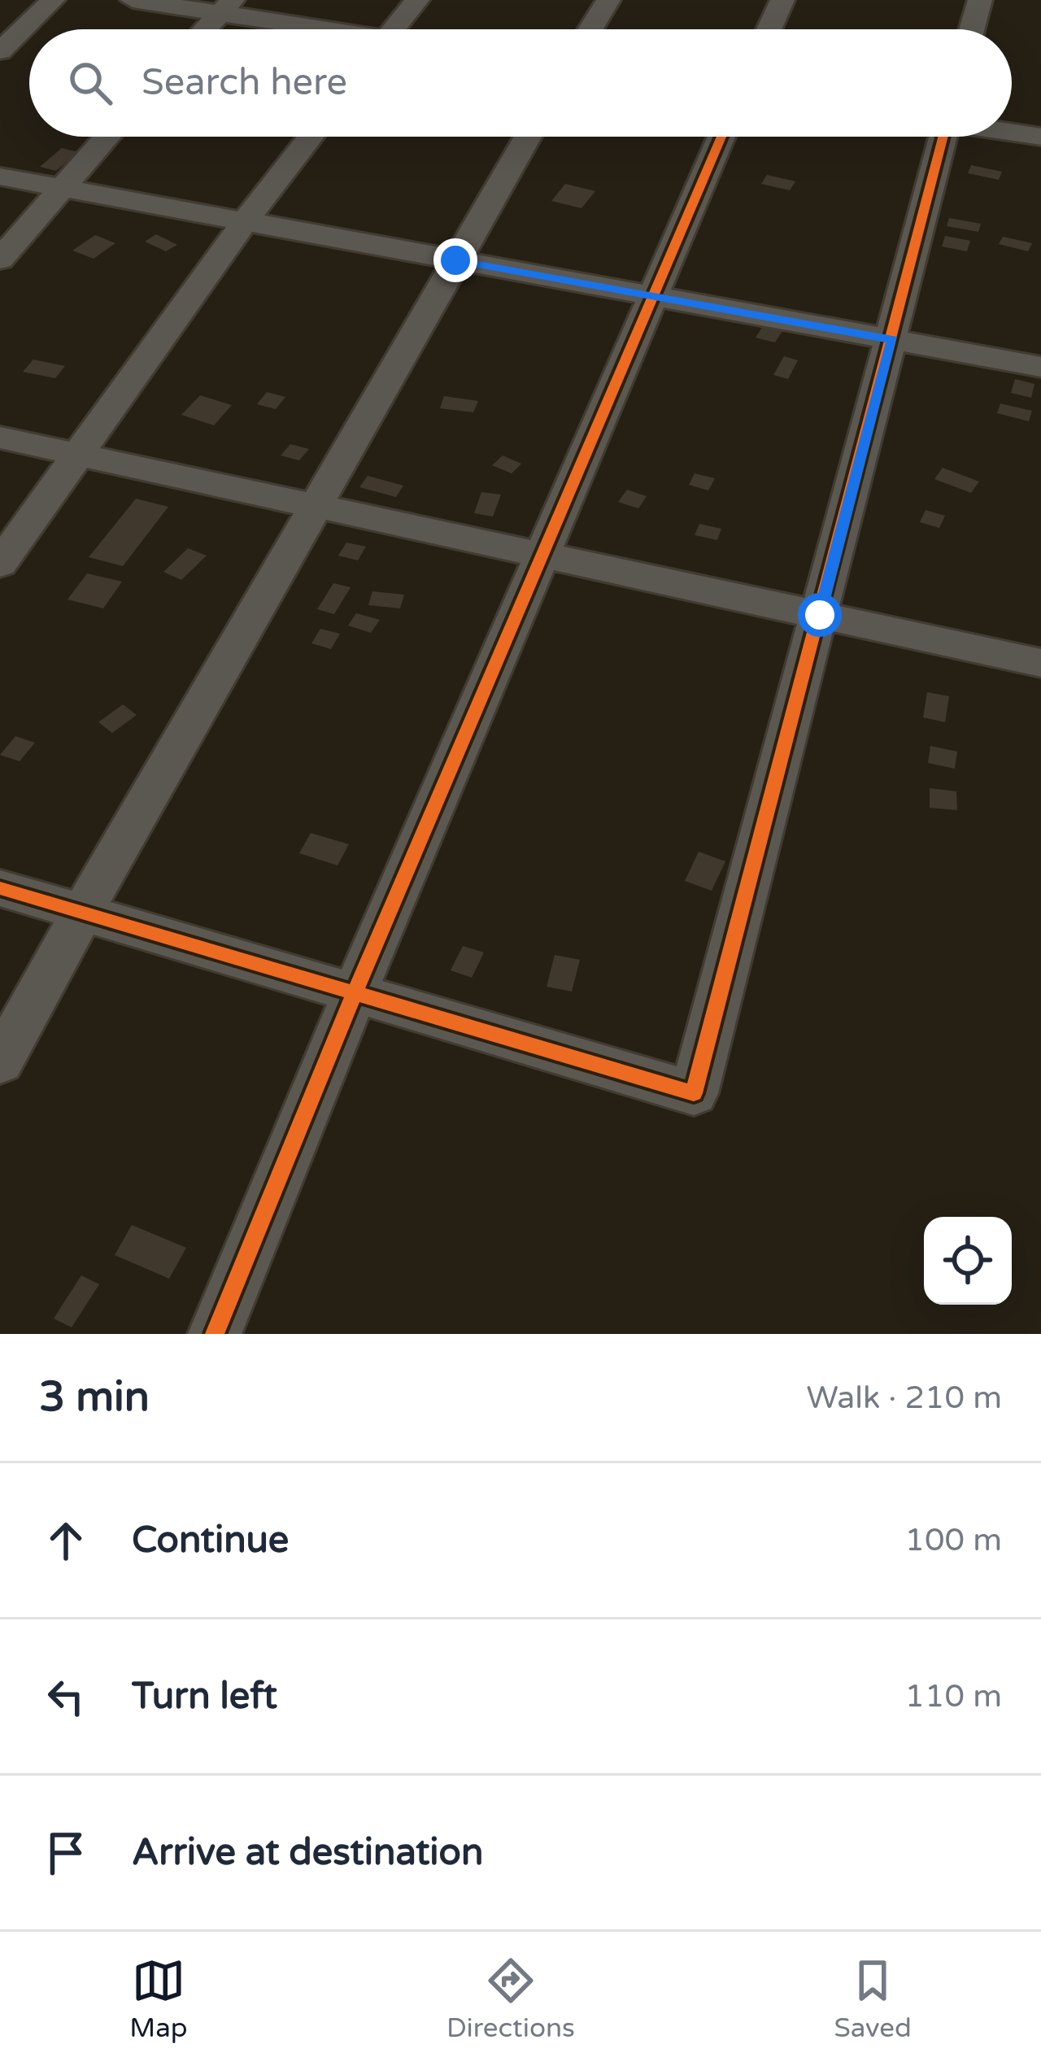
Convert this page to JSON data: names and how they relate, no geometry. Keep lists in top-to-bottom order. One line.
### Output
{"page":{"search":"Search here","heading":["3 min","Walk · 210 m"],"list":[["Continue","100 m"],["Turn left","110 m"],"Arrive at destination"],"nav":["Map","Directions","Saved"]}}
